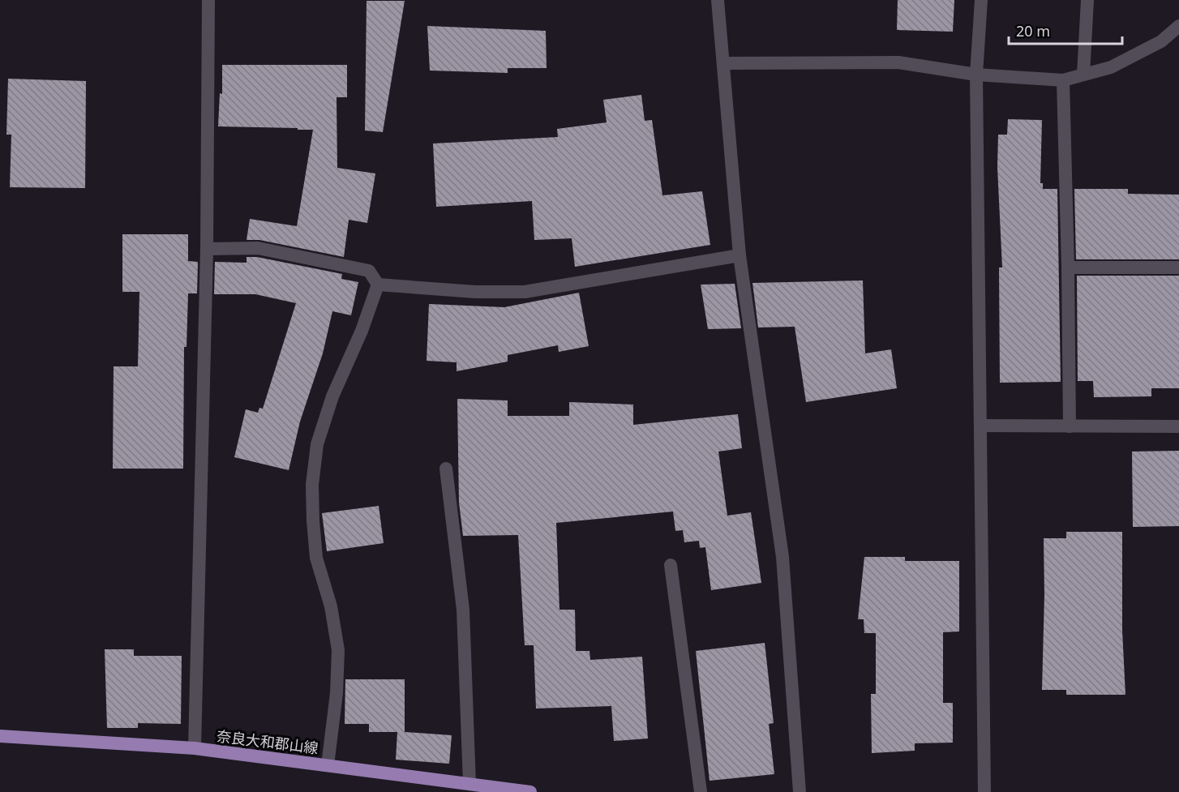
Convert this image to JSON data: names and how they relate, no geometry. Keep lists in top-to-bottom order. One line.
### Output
{"streets":{"main road":["奈良大和郡山線"]},"scale_bar":"20 m"}
